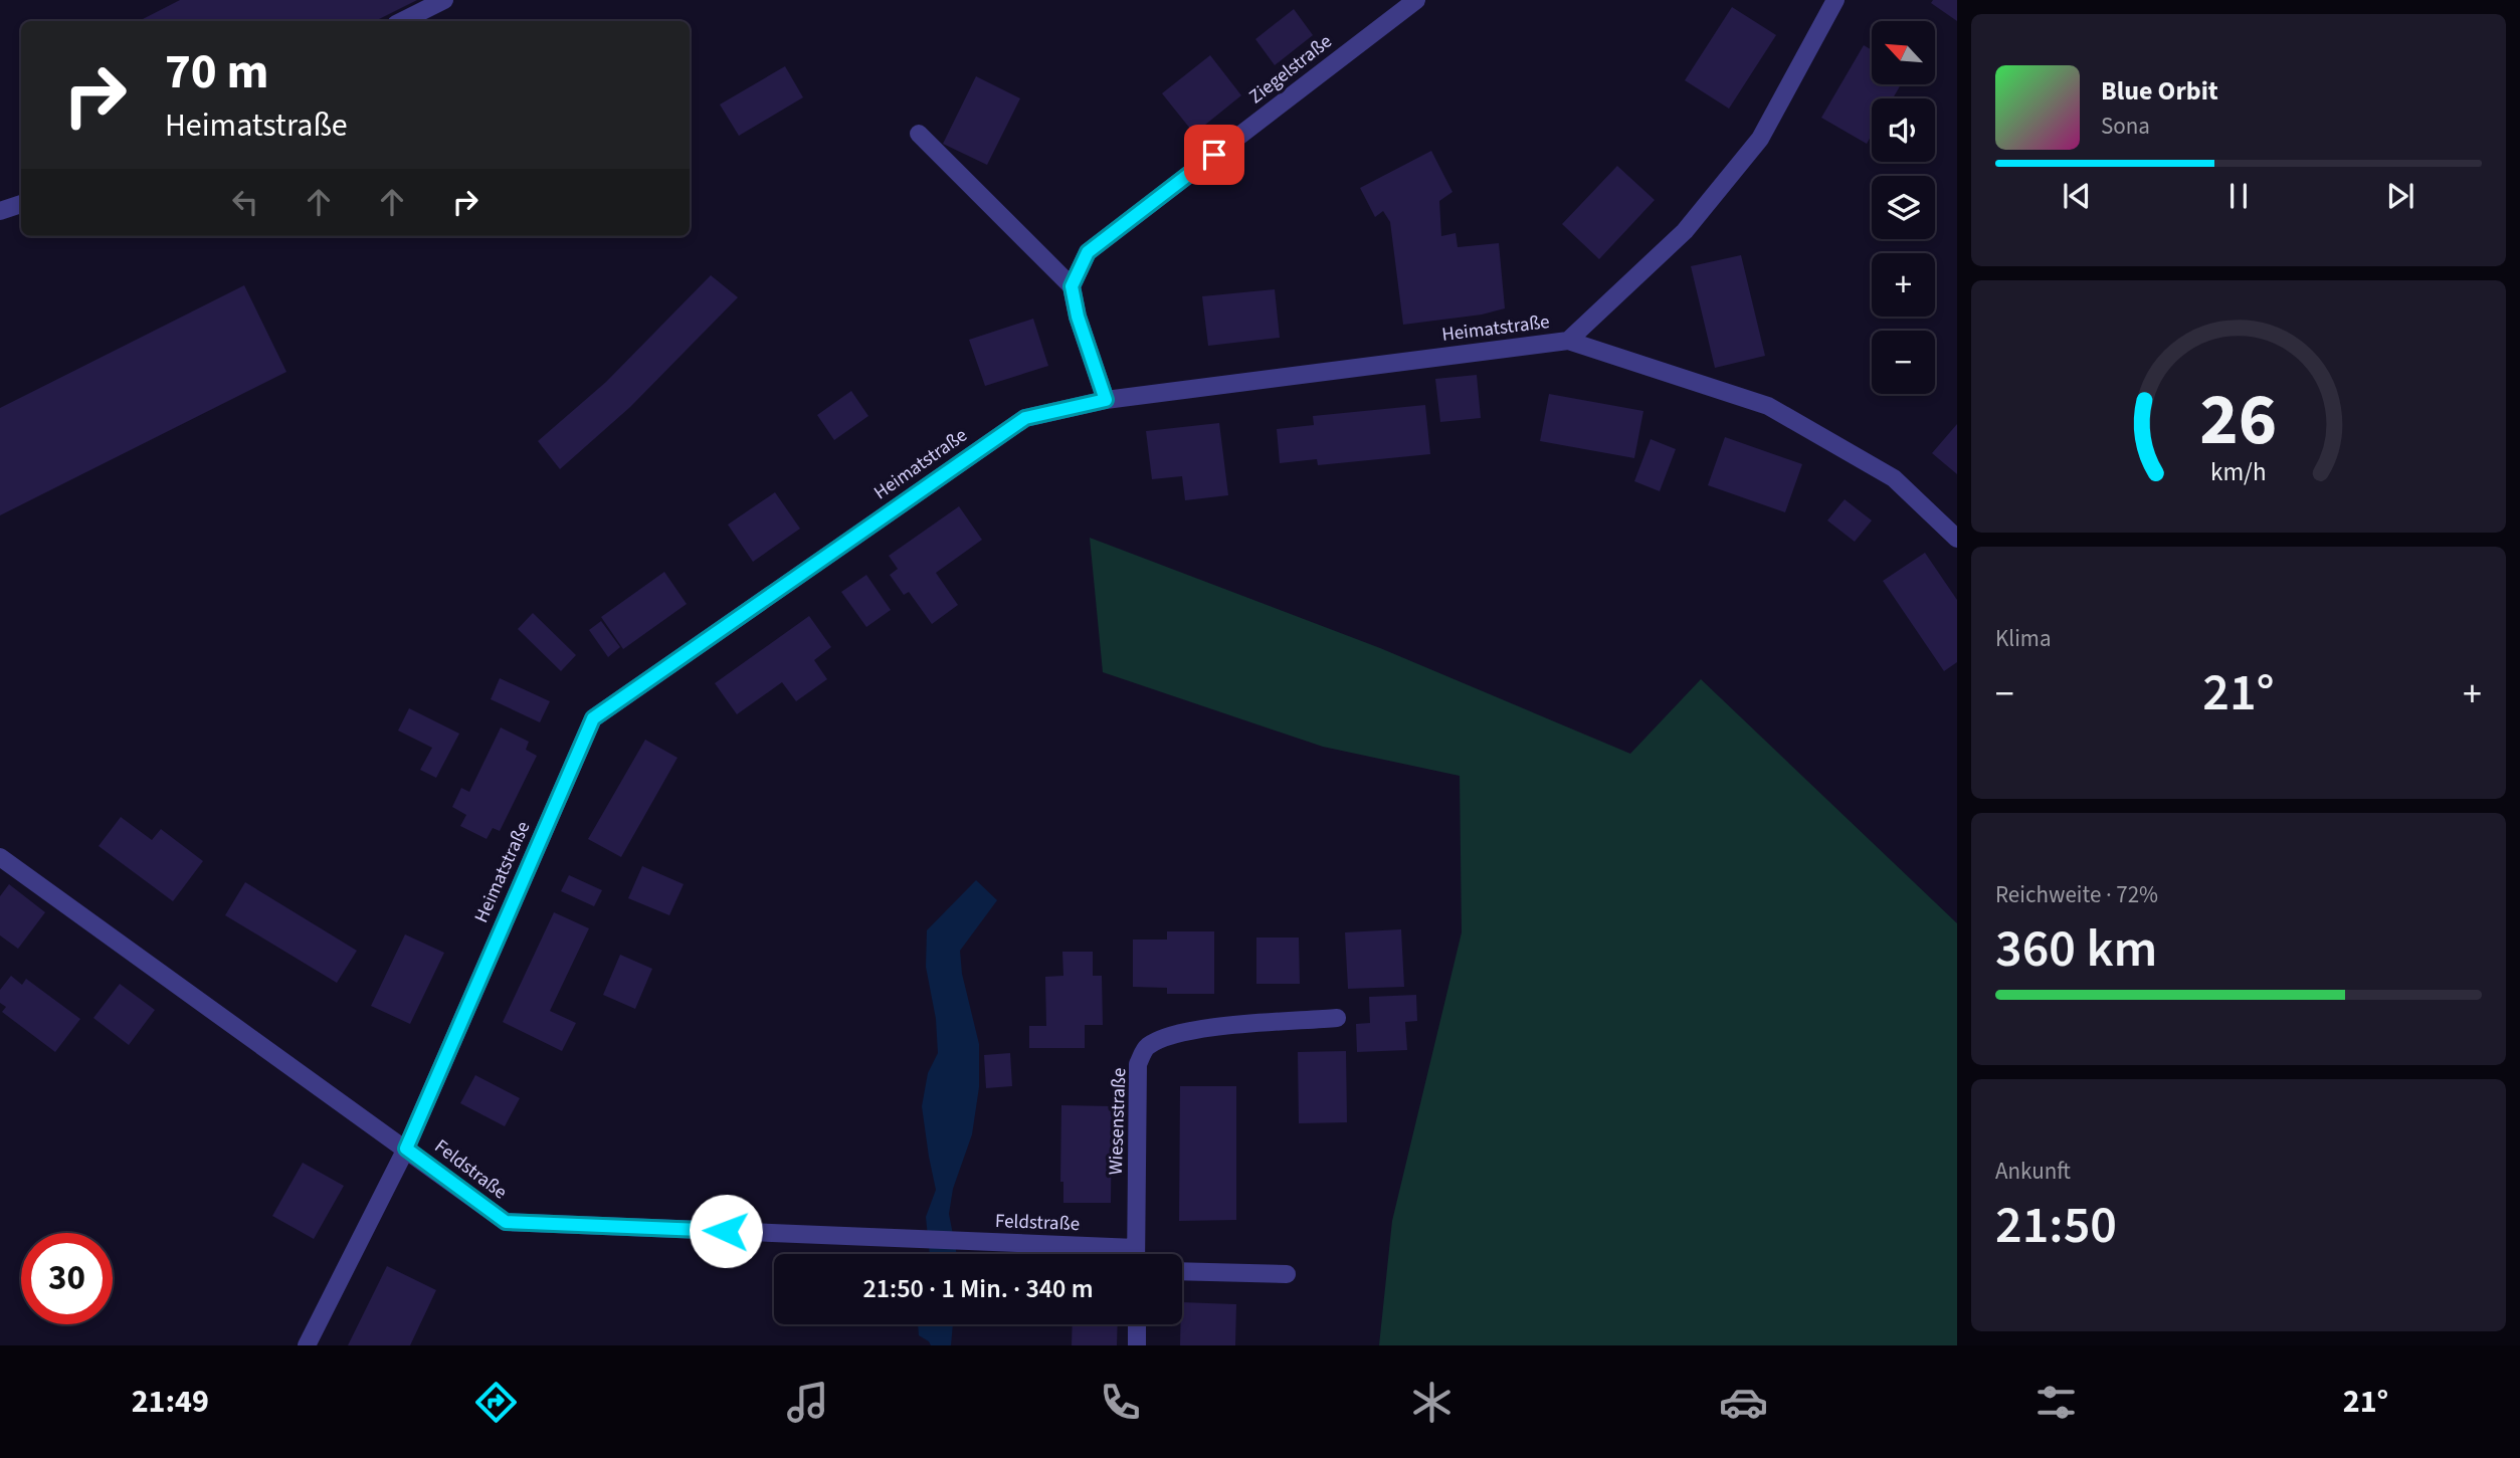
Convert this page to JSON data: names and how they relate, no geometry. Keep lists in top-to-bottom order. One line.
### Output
{"streets":{"street":["Ziegelstraße","Heimatstraße","Wiesenstraße","Feldstraße"]},"crossings":[["Heimatstraße","Feldstraße"]],"north":"top left","page":{"map_buttons":["+","−"],"turn":["70 m","Heimatstraße"],"song":["Blue Orbit","Sona"],"tile":["Klima",["Reichweite · 72%","360 km"],["Ankunft","21:50"]],"heat":["−","21°","+"],"limit":"30","trip":"21:50 · 1 Min. · 340 m","tabs":["21:49","21°"],"gauge":["26","km/h"]}}
